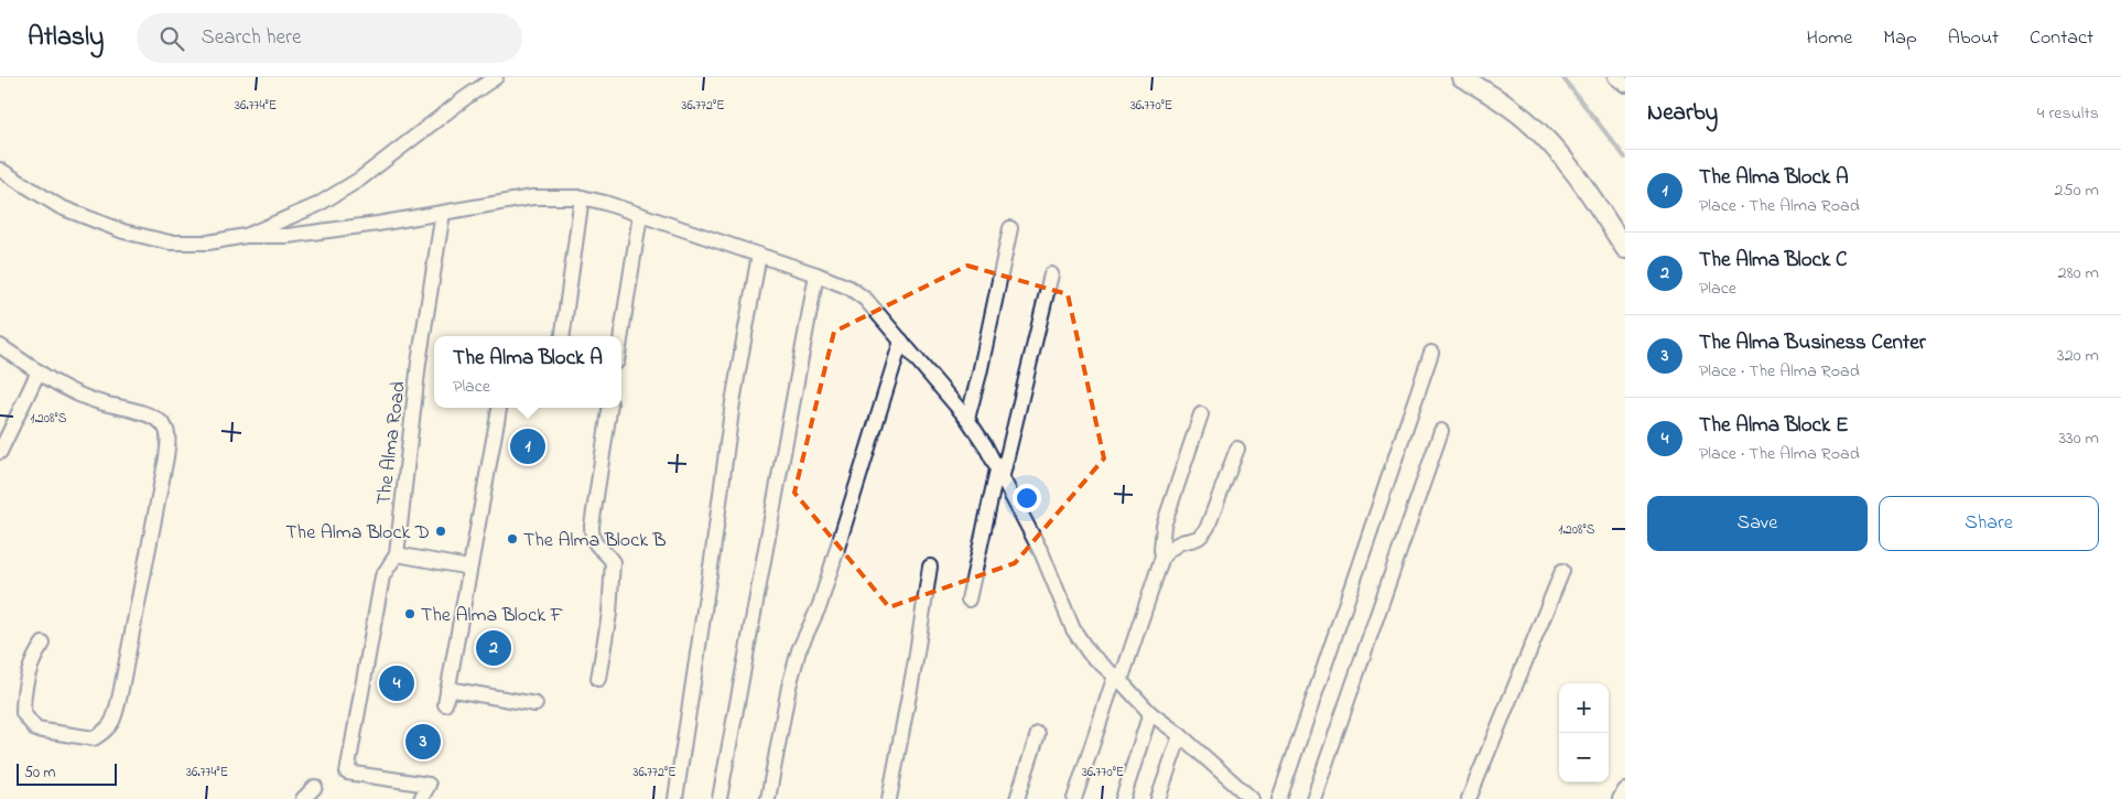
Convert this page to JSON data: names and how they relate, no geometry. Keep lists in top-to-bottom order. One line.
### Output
{"streets":{"street":["The Alma Road"]},"places":["The Alma Block D","The Alma Block B","The Alma Block F"],"scale_bar":"50 m","page":{"header":"Atlasly","search":"Search here","nav":["Home","Map","About","Contact"],"heading":["Nearby","4 results"],"list":[{"mark":"1","name":"The Alma Block A","note":"Place · The Alma Road","value":"250 m"},{"mark":"2","name":"The Alma Block C","note":"Place","value":"280 m"},{"mark":"3","name":"The Alma Business Center","note":"Place · The Alma Road","value":"320 m"},{"mark":"4","name":"The Alma Block E","note":"Place · The Alma Road","value":"330 m"}],"popup":["The Alma Block A","Place"],"pins":["1","2","4","3"],"buttons":["Save","Share"],"map_buttons":["+","−"],"scale":"50 m"},"coordinates":["36.774°E","36.772°E","36.770°E","1.208°S"]}
